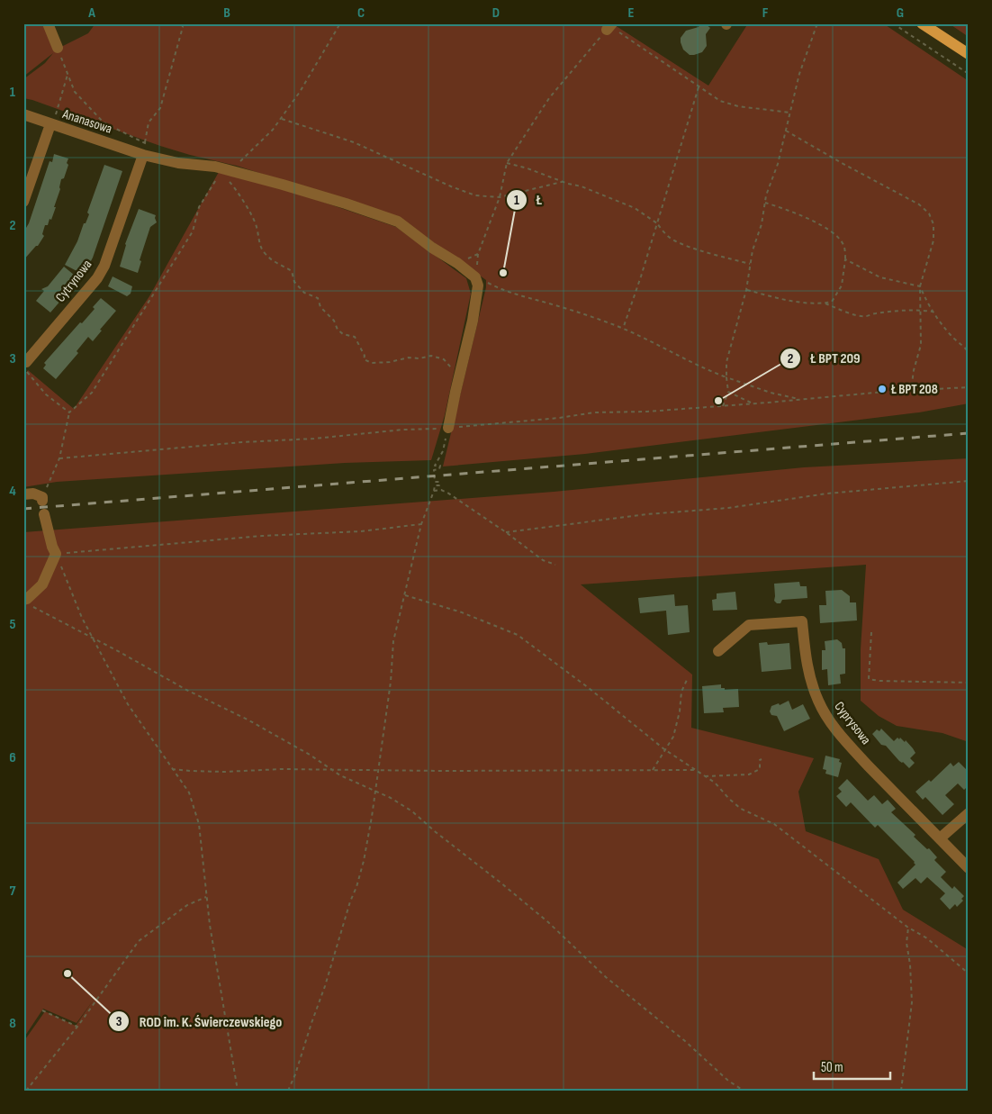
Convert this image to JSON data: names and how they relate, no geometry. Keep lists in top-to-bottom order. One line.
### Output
{"streets":{"street":["Ananasowa","Cytrynowa","Cyprysowa"]},"crossings":[["Ananasowa","Cytrynowa"]],"places":["Ł","Ł BPT 208","Ł BPT 209","ROD im. K. Świerczewskiego"],"scale_bar":"50 m","grid":{"columns":["A","B","C","D","E","F","G"],"rows":["1","2","3","4","5","6","7","8"]}}
